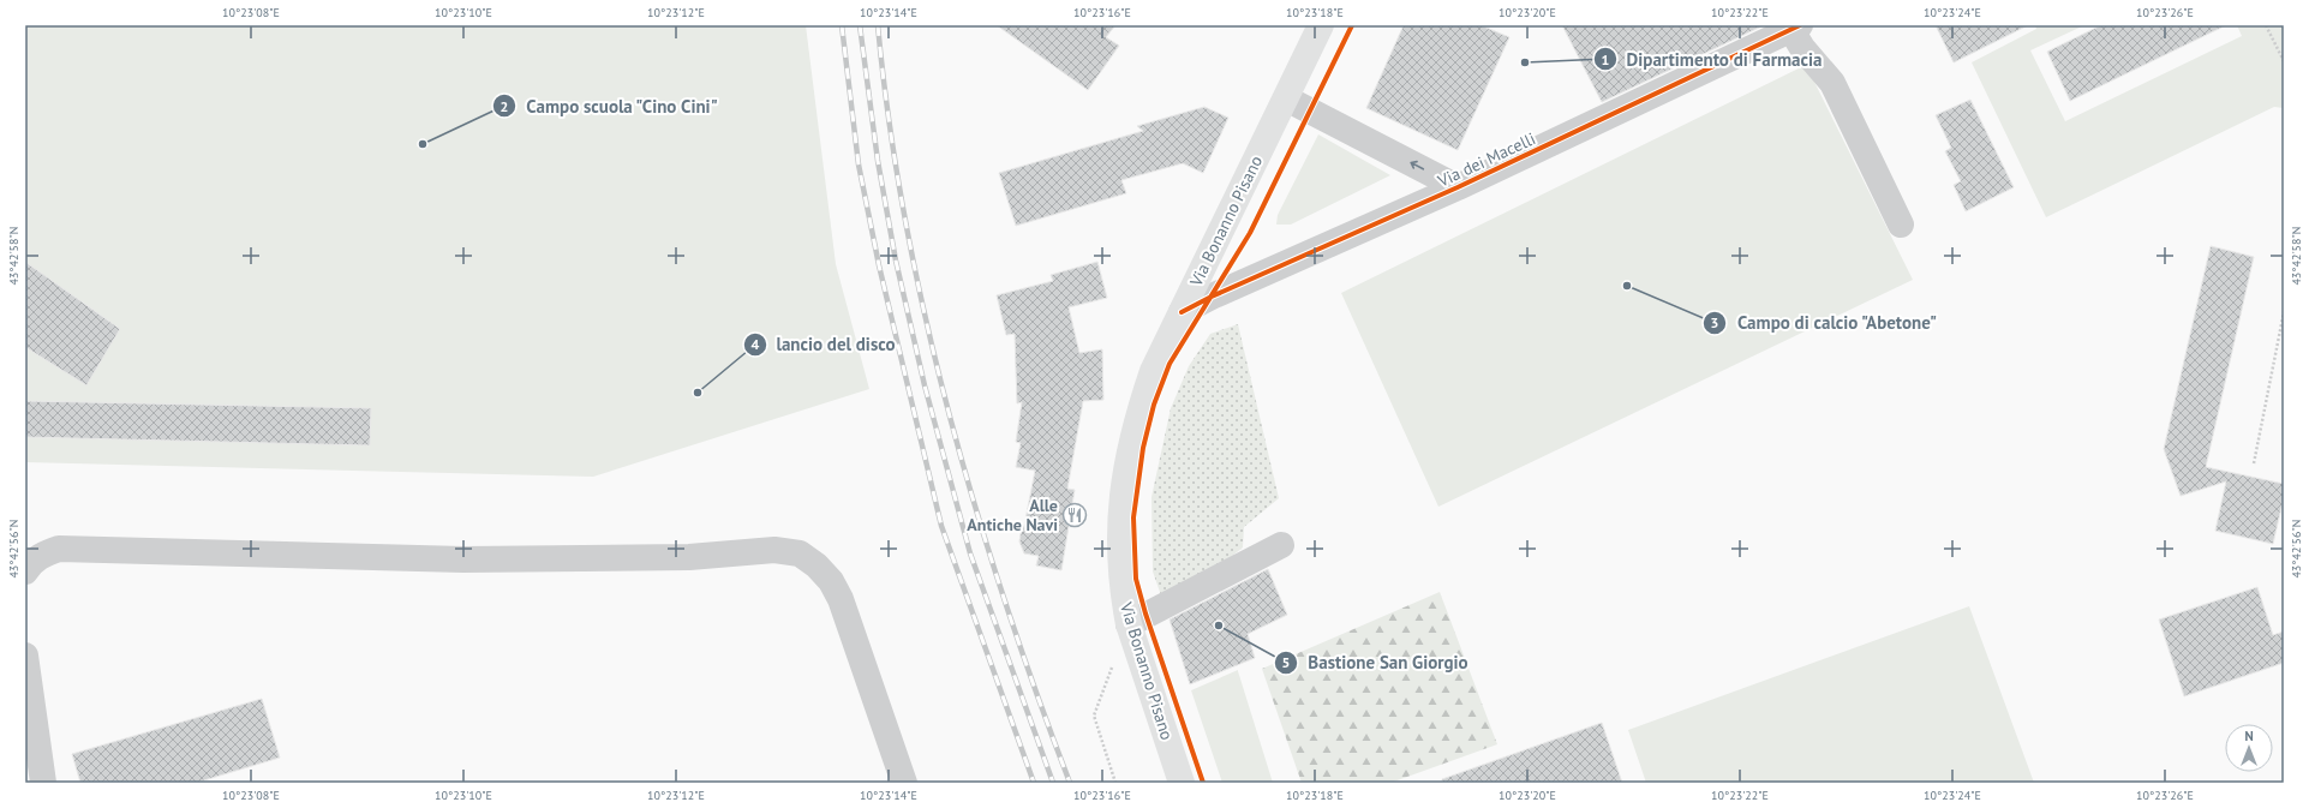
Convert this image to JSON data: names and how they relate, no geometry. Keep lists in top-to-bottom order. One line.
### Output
{"streets":{"main road":["Via Bonanno Pisano"],"street":["Via dei Macelli"]},"crossings":[["Via dei Macelli","Via Bonanno Pisano"]],"places":{"other":["Dipartimento di Farmacia","Campo scuola \"Cino Cini\"","Campo di calcio \"Abetone\"","lancio del disco","Bastione San Giorgio"],"restaurant":["Alle Antiche Navi"]},"north":"top","coordinates":["10°23'08\"E","10°23'10\"E","10°23'12\"E","10°23'14\"E","10°23'16\"E","10°23'18\"E","10°23'20\"E","10°23'22\"E","10°23'24\"E","10°23'26\"E","43°42'58\"N","43°42'56\"N"]}
